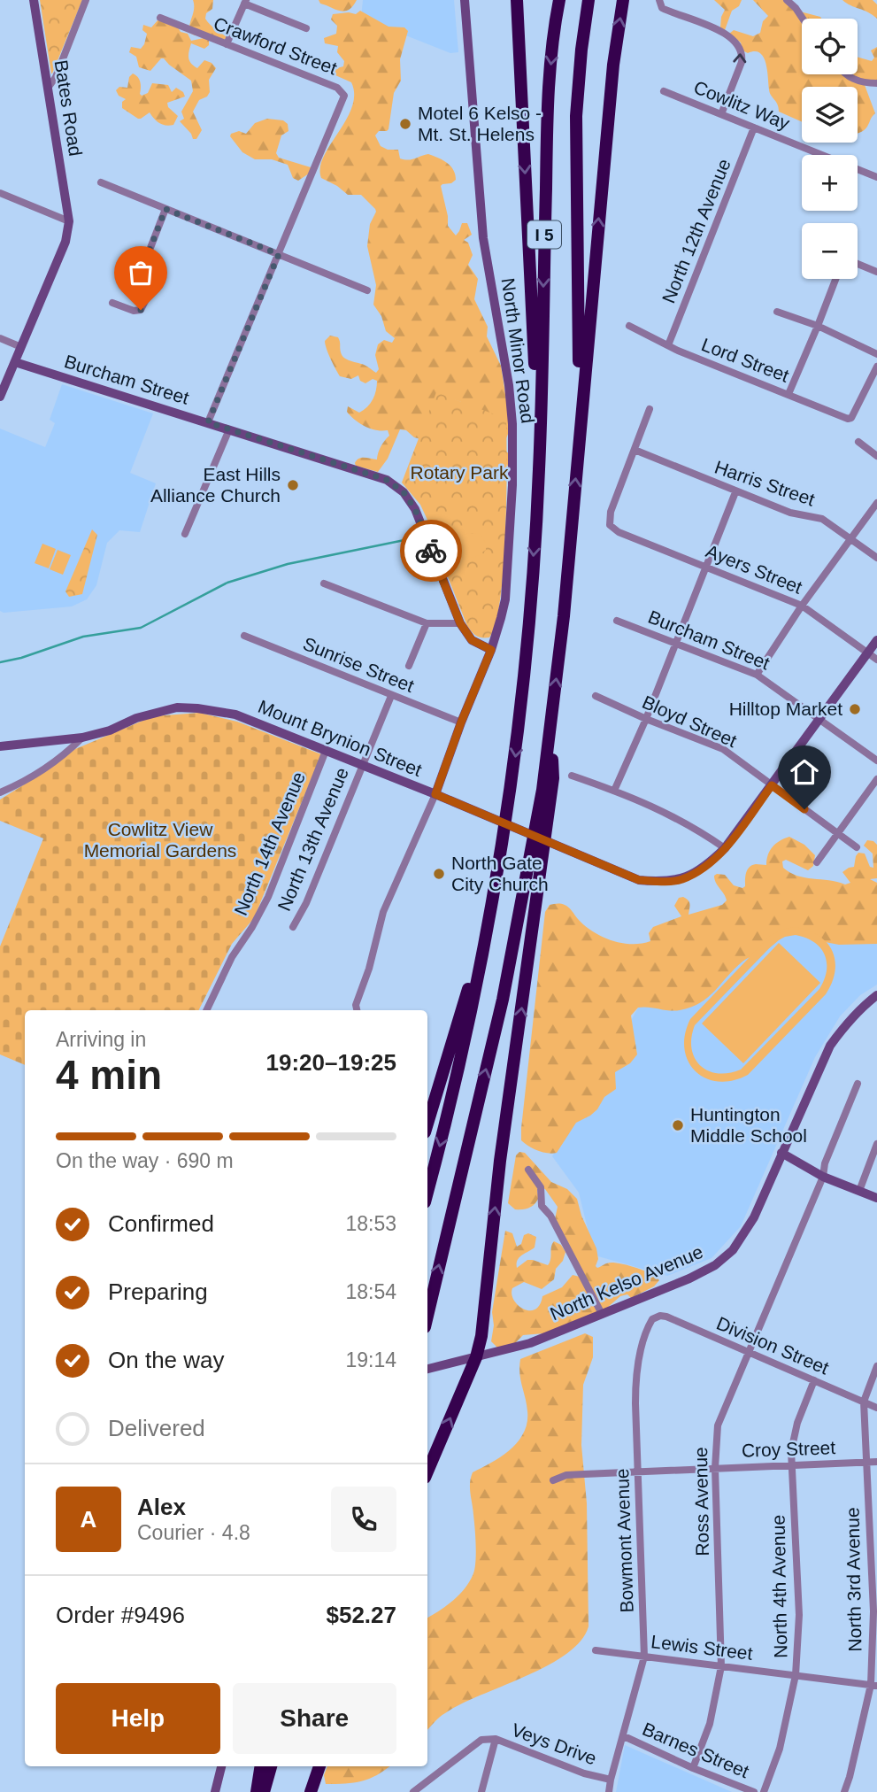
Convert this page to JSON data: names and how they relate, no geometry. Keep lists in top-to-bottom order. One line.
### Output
{"streets":{"highway":["I 5"],"street":["Crawford Street","Cowlitz Way","Bates Road","North 12th Avenue","North Minor Road","Lord Street","Burcham Street","Harris Street","Ayers Street","Sunrise Street","Bloyd Street","Mount Brynion Street","North 13th Avenue","North 14th Avenue","North Kelso Avenue","Division Street","Croy Street","Ross Avenue","Bowmont Avenue","North 3rd Avenue","North 4th Avenue","Lewis Street","Veys Drive","Barnes Street"]},"crossings":[["Cowlitz Way","North 12th Avenue"],["North 12th Avenue","Lord Street"],["North Minor Road","Burcham Street"],["North Minor Road","Sunrise Street"],["North Minor Road","Mount Brynion Street"],["Burcham Street","Mount Brynion Street"],["Harris Street","Ayers Street"],["Ayers Street","Mount Brynion Street"],["Sunrise Street","North 13th Avenue"],["Bloyd Street","Mount Brynion Street"],["Mount Brynion Street","North 13th Avenue"],["Mount Brynion Street","North 14th Avenue"],["Division Street","Ross Avenue"],["Division Street","Bowmont Avenue"],["Division Street","North 3rd Avenue"],["Division Street","North 4th Avenue"],["Croy Street","Ross Avenue"],["Croy Street","Bowmont Avenue"],["Croy Street","North 3rd Avenue"],["Croy Street","North 4th Avenue"],["Ross Avenue","Lewis Street"],["Ross Avenue","Barnes Street"],["Bowmont Avenue","Lewis Street"],["Bowmont Avenue","Veys Drive"],["Bowmont Avenue","Barnes Street"],["North 3rd Avenue","Lewis Street"],["North 4th Avenue","Lewis Street"]],"parks":["Rotary Park","Cowlitz View Memorial Gardens"],"places":["Motel 6 Kelso - Mt. St. Helens","East Hills Alliance Church","Hilltop Market","North Gate City Church","Huntington Middle School"],"page":{"map_buttons":["+","−"],"heading":["4 min","Arriving in","19:20–19:25"],"panel":["Alex","Courier · 4.8","Order #9496","$52.27"],"bar":"On the way · 690 m","list":[["Confirmed","18:53"],["Preparing","18:54"],["On the way","19:14"],"Delivered"],"round":"A","buttons":["Help","Share"]}}
